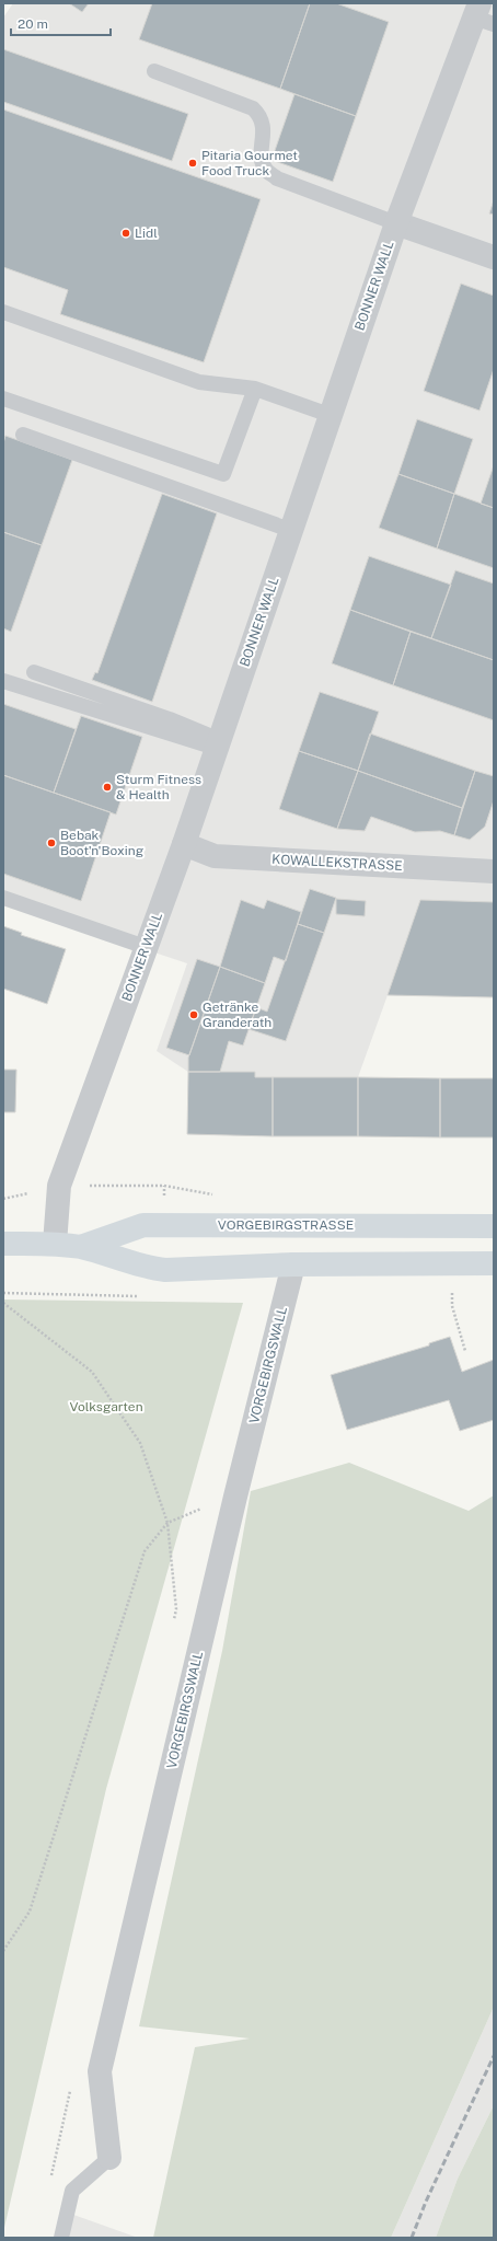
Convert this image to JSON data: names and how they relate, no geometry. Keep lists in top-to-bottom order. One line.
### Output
{"streets":{"main road":["VORGEBIRGSTRASSE"],"street":["BONNER WALL","KOWALLEKSTRASSE","VORGEBIRGSWALL"]},"crossings":[["BONNER WALL","KOWALLEKSTRASSE"],["BONNER WALL","VORGEBIRGSTRASSE"],["VORGEBIRGSTRASSE","VORGEBIRGSWALL"]],"parks":["Volksgarten"],"places":["Pitaria Gourmet Food Truck","Lidl","Sturm Fitness & Health","Bebak Boot'n'Boxing","Getränke Granderath"],"scale_bar":"20 m"}
